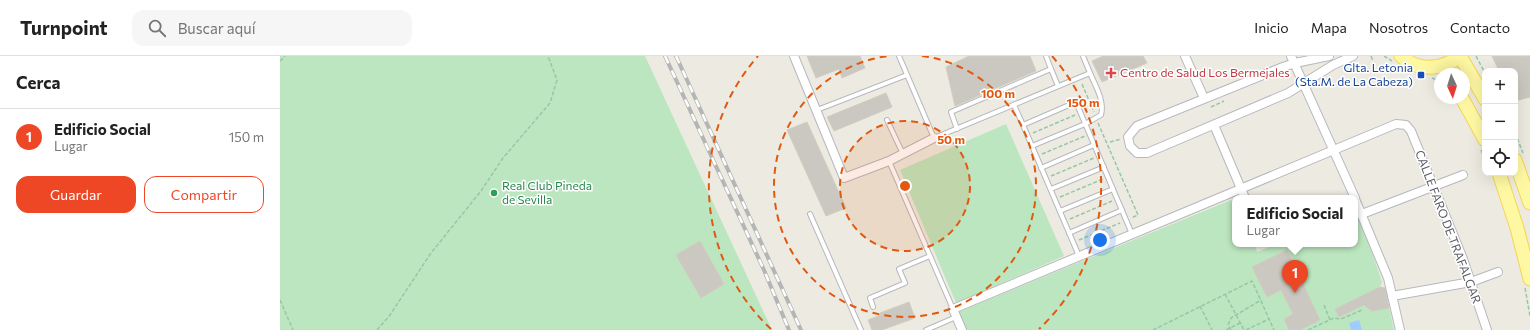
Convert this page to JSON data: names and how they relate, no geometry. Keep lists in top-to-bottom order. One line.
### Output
{"streets":{"street":["CALLE FARO DE TRAFALGAR"]},"places":{"health":["Centro de Salud Los Bermejales"],"transit":["Glta. Letonia (Sta.M. de La Cabeza)"],"other":["Real Club Pineda de Sevilla"]},"north":"bottom","page":{"header":"Turnpoint","search":"Buscar aquí","nav":["Inicio","Mapa","Nosotros","Contacto"],"heading":"Cerca","map_buttons":["+","−"],"list":[{"mark":"1","name":"Edificio Social","note":"Lugar","value":"150 m"}],"buttons":["Guardar","Compartir"],"popup":["Edificio Social","Lugar"],"pins":"1"},"rings":["100 m","150 m","50 m"]}
